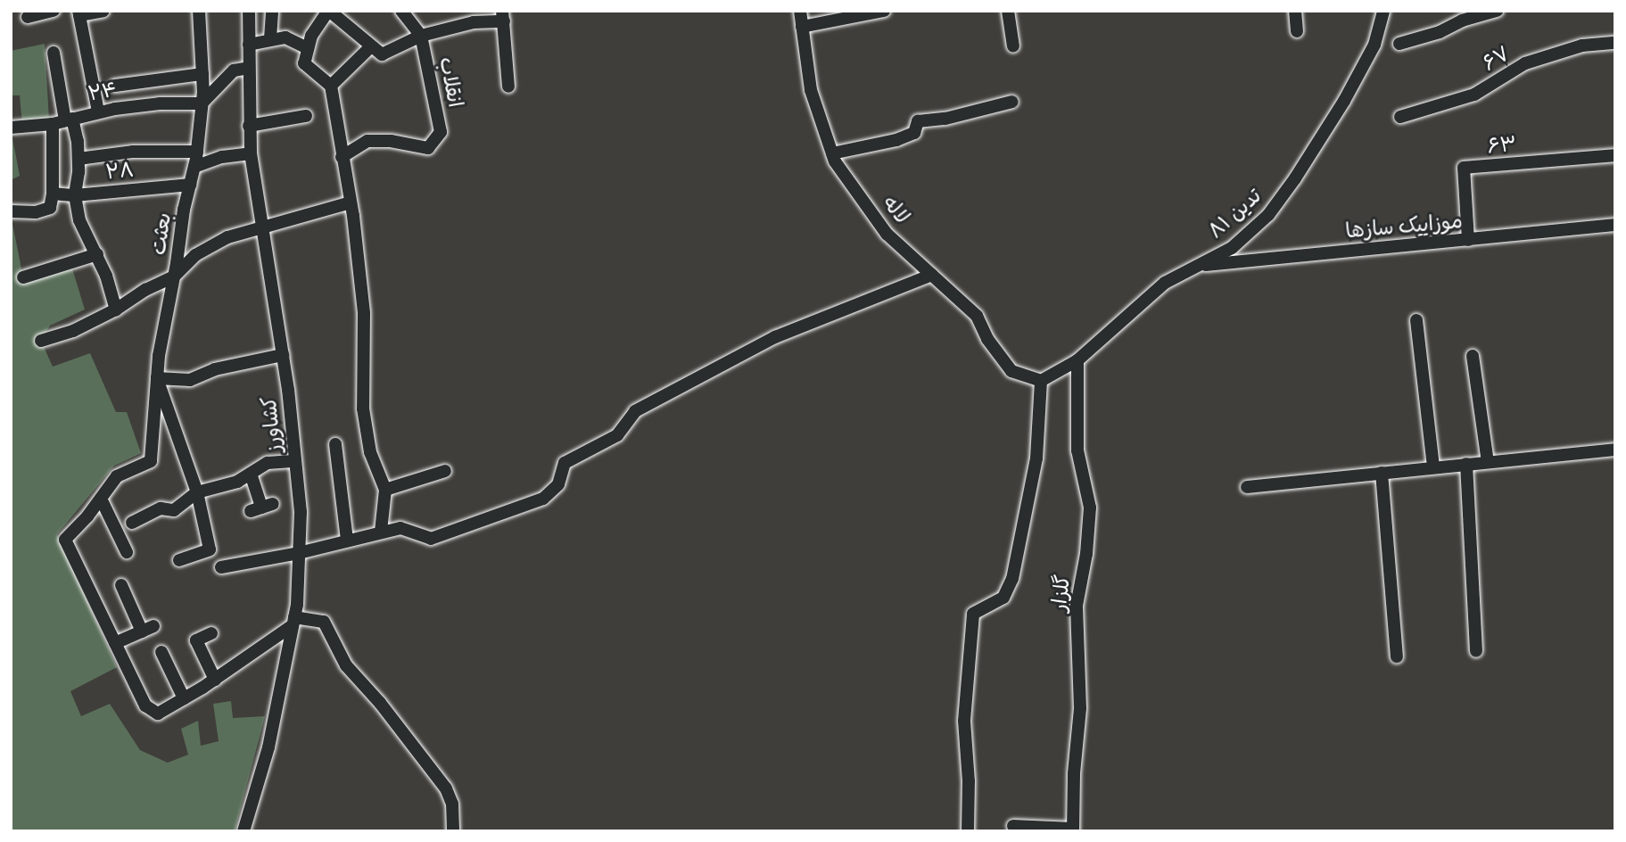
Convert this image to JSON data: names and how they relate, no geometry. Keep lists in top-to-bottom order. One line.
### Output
{"streets":{"street":["۶۷","انقلاب","۲۴","۶۳","۲۸","لاله","تدین ۸۱","موزاییک سازها","بعثت","کشاورز","گلزار"]},"crossings":[["۲۴","بعثت"],["۶۳","موزاییک سازها"],["۲۸","بعثت"],["لاله","تدین ۸۱"],["تدین ۸۱","موزاییک سازها"],["تدین ۸۱","گلزار"]]}
